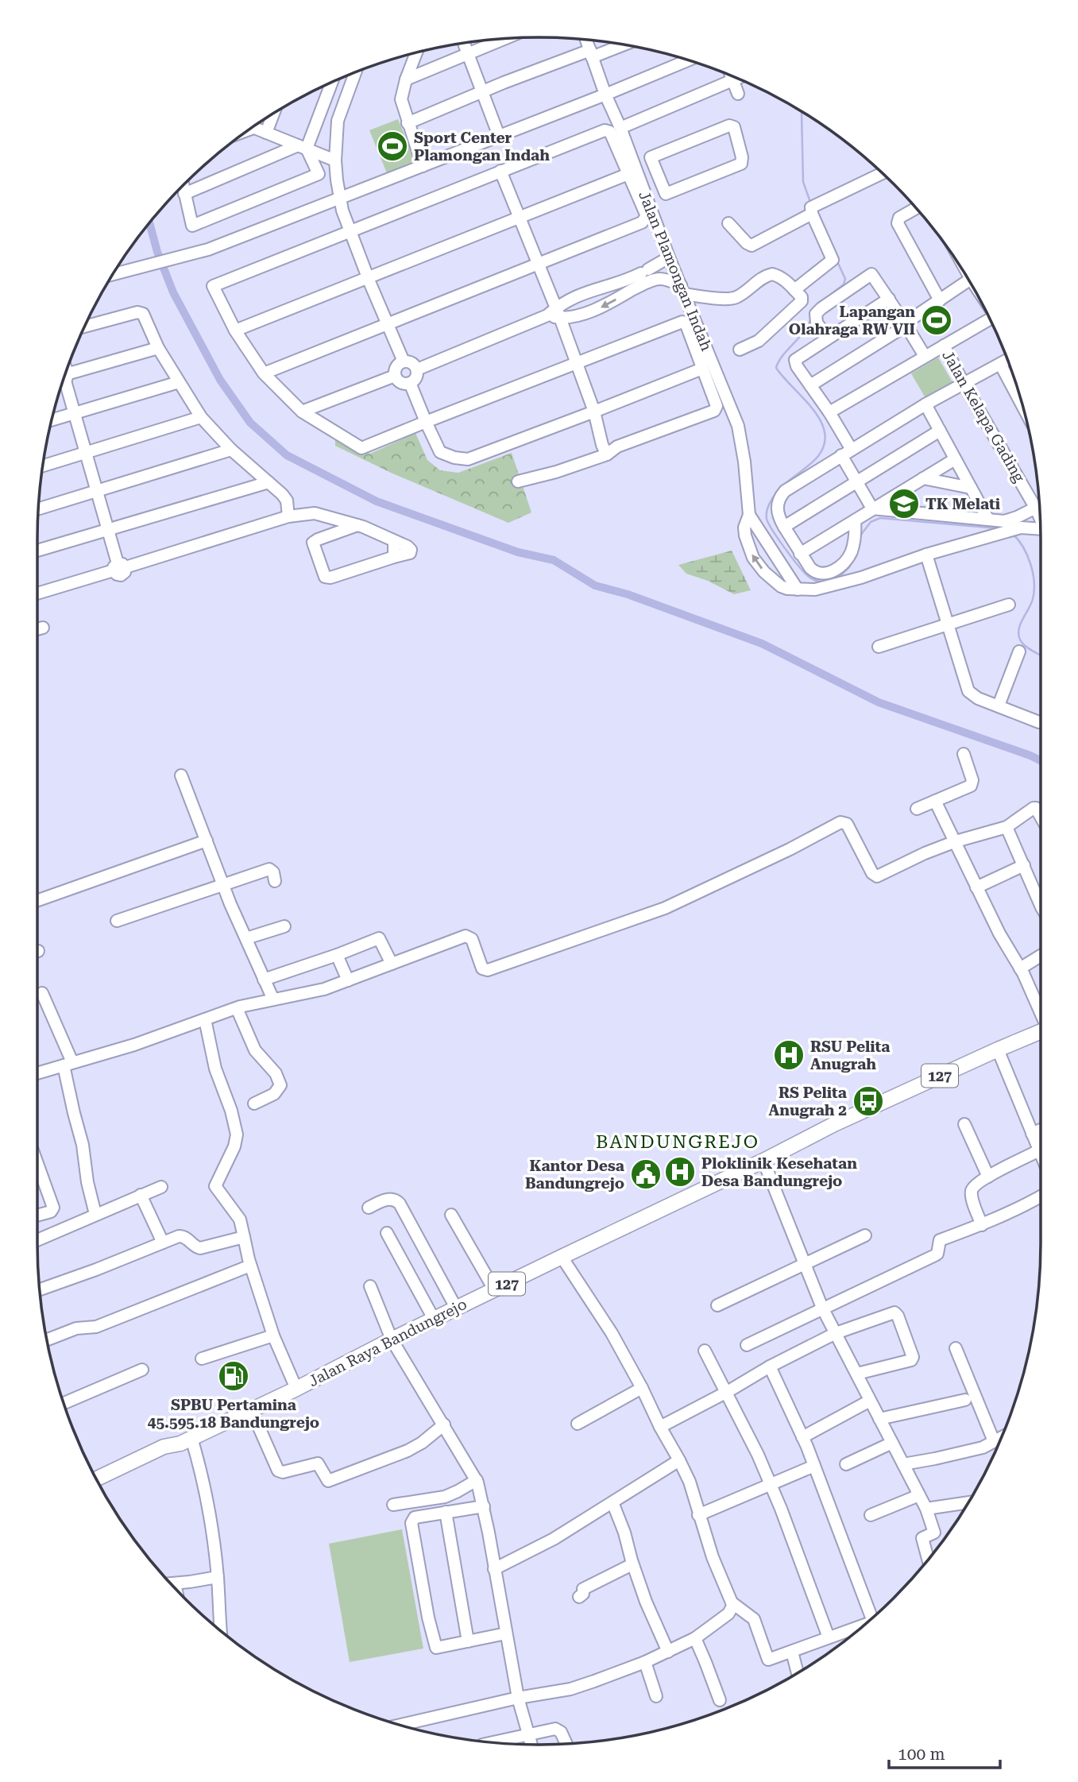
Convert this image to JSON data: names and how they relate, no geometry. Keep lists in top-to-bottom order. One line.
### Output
{"streets":{"main road":["127","Jalan Raya Bandungrejo"],"street":["Jalan Plamongan Indah","Jalan Kelapa Gading"]},"crossings":[["Jalan Plamongan Indah","Jalan Kelapa Gading"],["127","Jalan Raya Bandungrejo"]],"districts":["BANDUNGREJO"],"places":{"sports":["Sport Center Plamongan Indah","Lapangan Olahraga RW VII"],"school or university":["TK Melati"],"hospital":["RSU Pelita Anugrah","Ploklinik Kesehatan Desa Bandungrejo"],"bus stop":["RS Pelita Anugrah 2"],"public building":["Kantor Desa Bandungrejo"],"fuel station":["SPBU Pertamina 45.595.18 Bandungrejo"]},"scale_bar":"100 m"}
